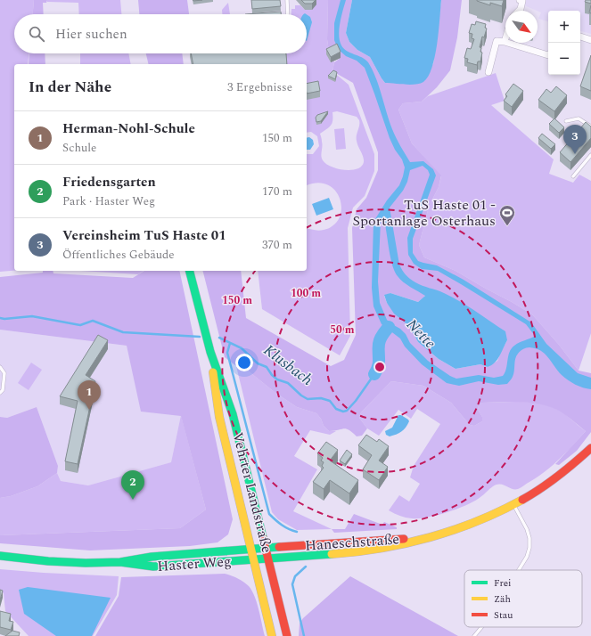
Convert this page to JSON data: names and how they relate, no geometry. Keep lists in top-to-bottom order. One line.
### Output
{"streets":{"street":["Vehrter Landstraße","Haneschstraße","Haster Weg"]},"crossings":[["Vehrter Landstraße","Haneschstraße"],["Vehrter Landstraße","Haster Weg"],["Haneschstraße","Haster Weg"]],"water":["Nette","Klusbach"],"places":{"sports":["TuS Haste 01 - Sportanlage Osterhaus"]},"legend":["Frei","Zäh","Stau"],"north":"bottom right","page":{"map_buttons":["+","−"],"search":"Hier suchen","heading":["In der Nähe","3 Ergebnisse"],"list":[{"mark":"1","name":"Herman-Nohl-Schule","note":"Schule","value":"150 m"},{"mark":"2","name":"Friedensgarten","note":"Park · Haster Weg","value":"170 m"},{"mark":"3","name":"Vereinsheim TuS Haste 01","note":"Öffentliches Gebäude","value":"370 m"}],"pins":["3","1","2"]},"rings":["100 m","150 m","50 m"]}
